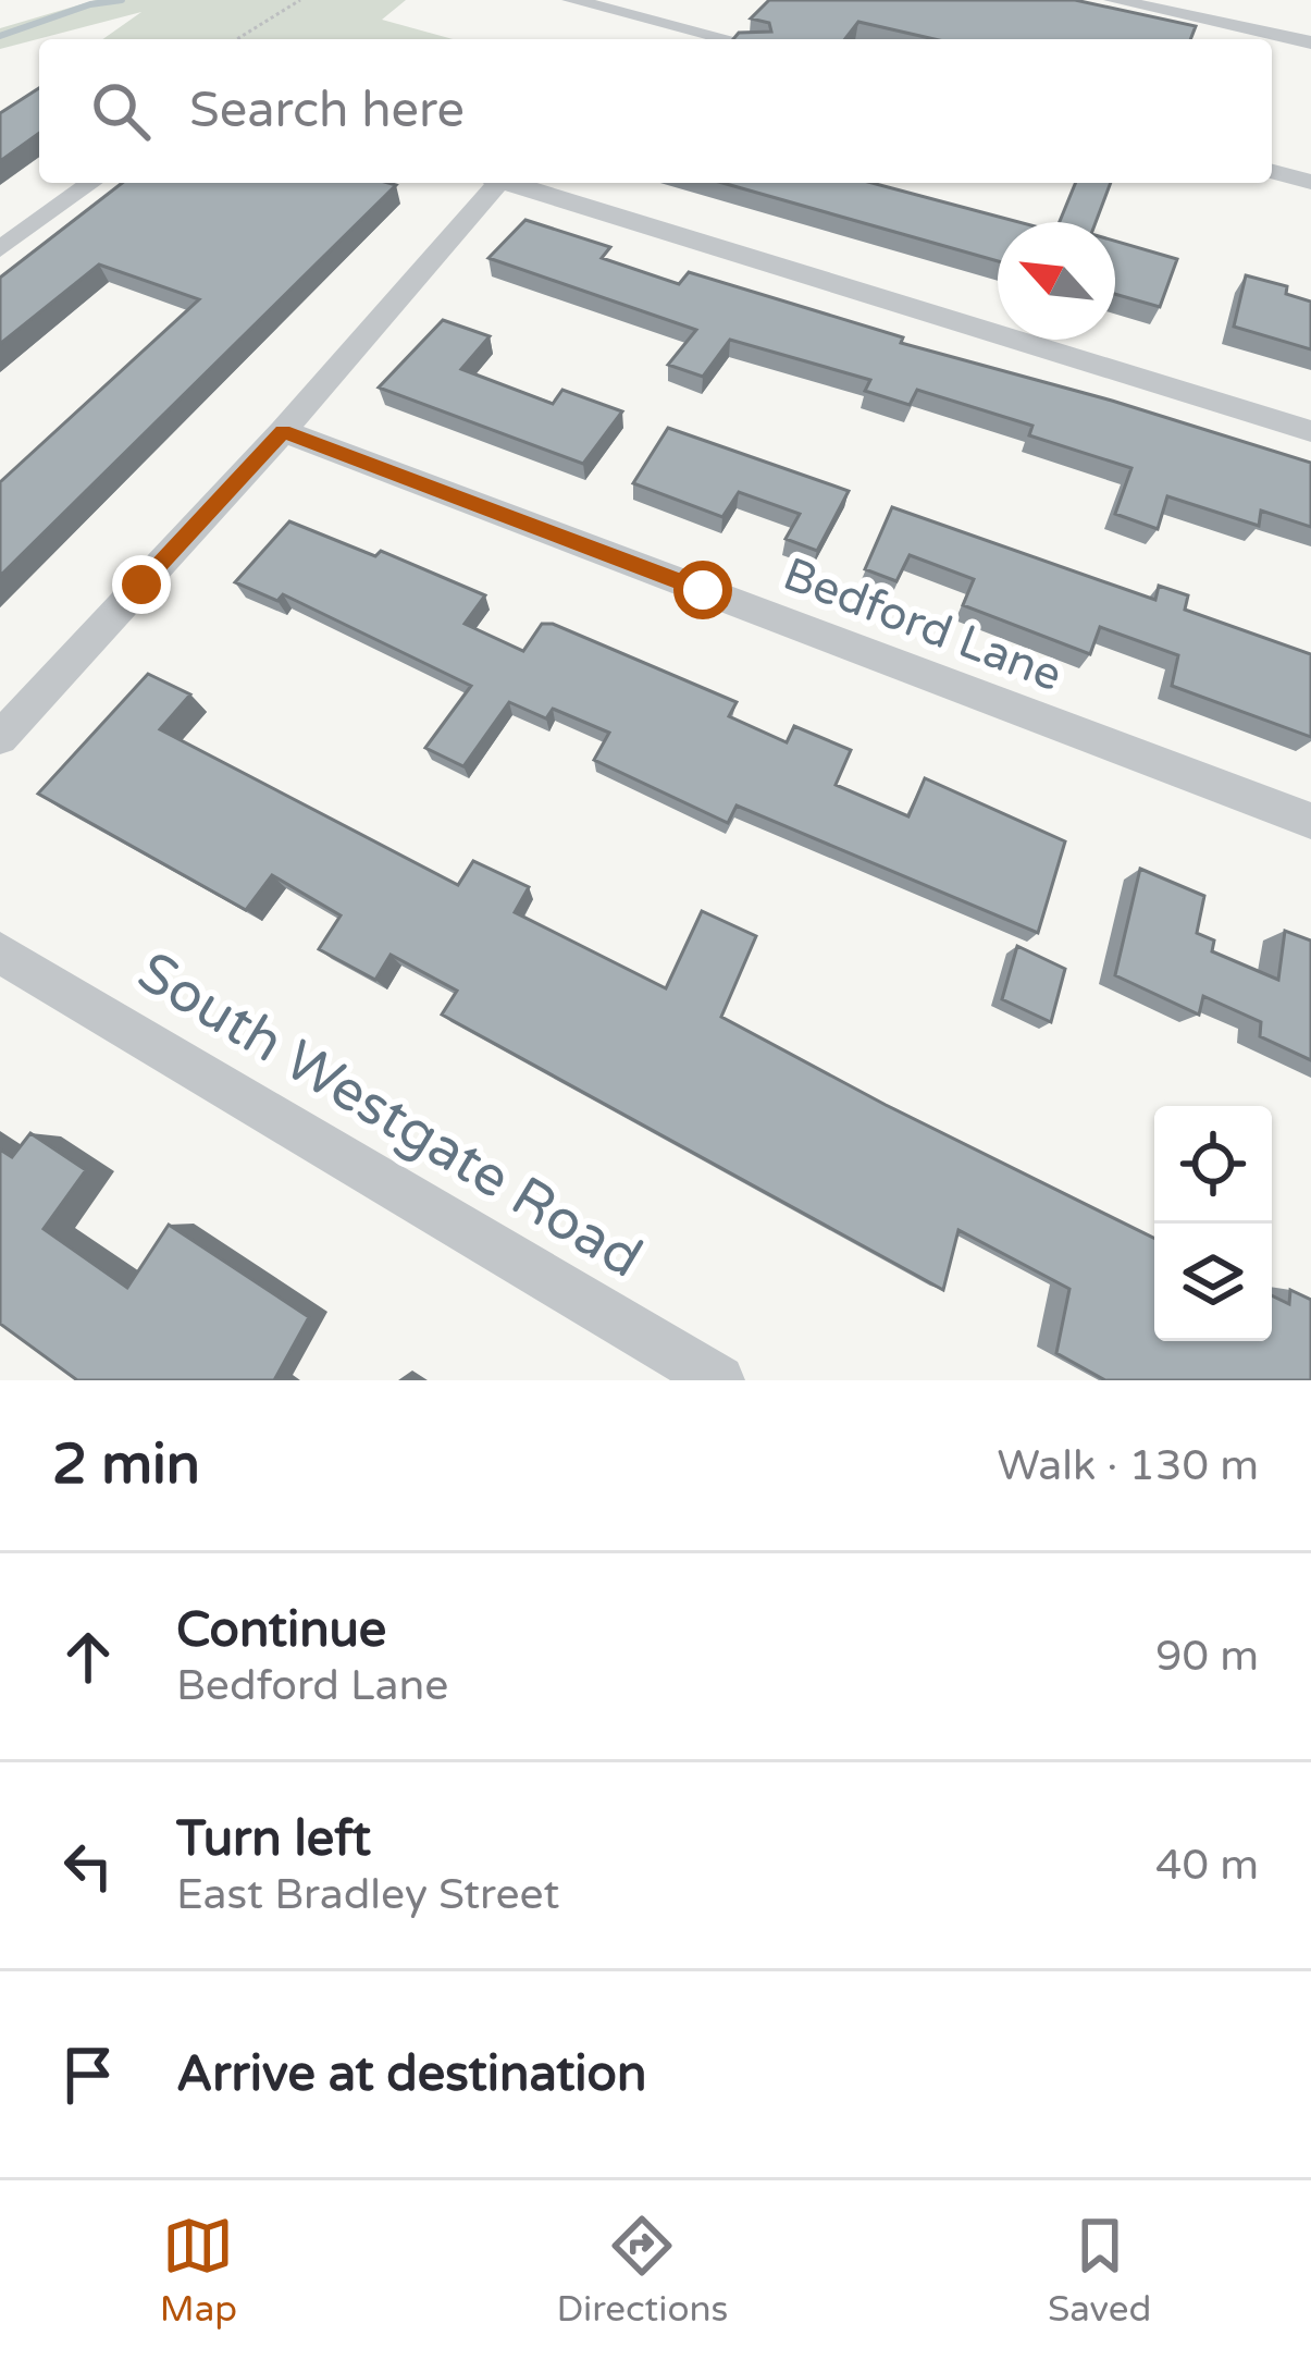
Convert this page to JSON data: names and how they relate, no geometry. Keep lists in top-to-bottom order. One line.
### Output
{"streets":{"street":["Bedford Lane","South Westgate Road"]},"north":"top left","page":{"search":"Search here","heading":["2 min","Walk · 130 m"],"list":[["Continue","Bedford Lane","90 m"],["Turn left","East Bradley Street","40 m"],"Arrive at destination"],"nav":["Map","Directions","Saved"]}}
